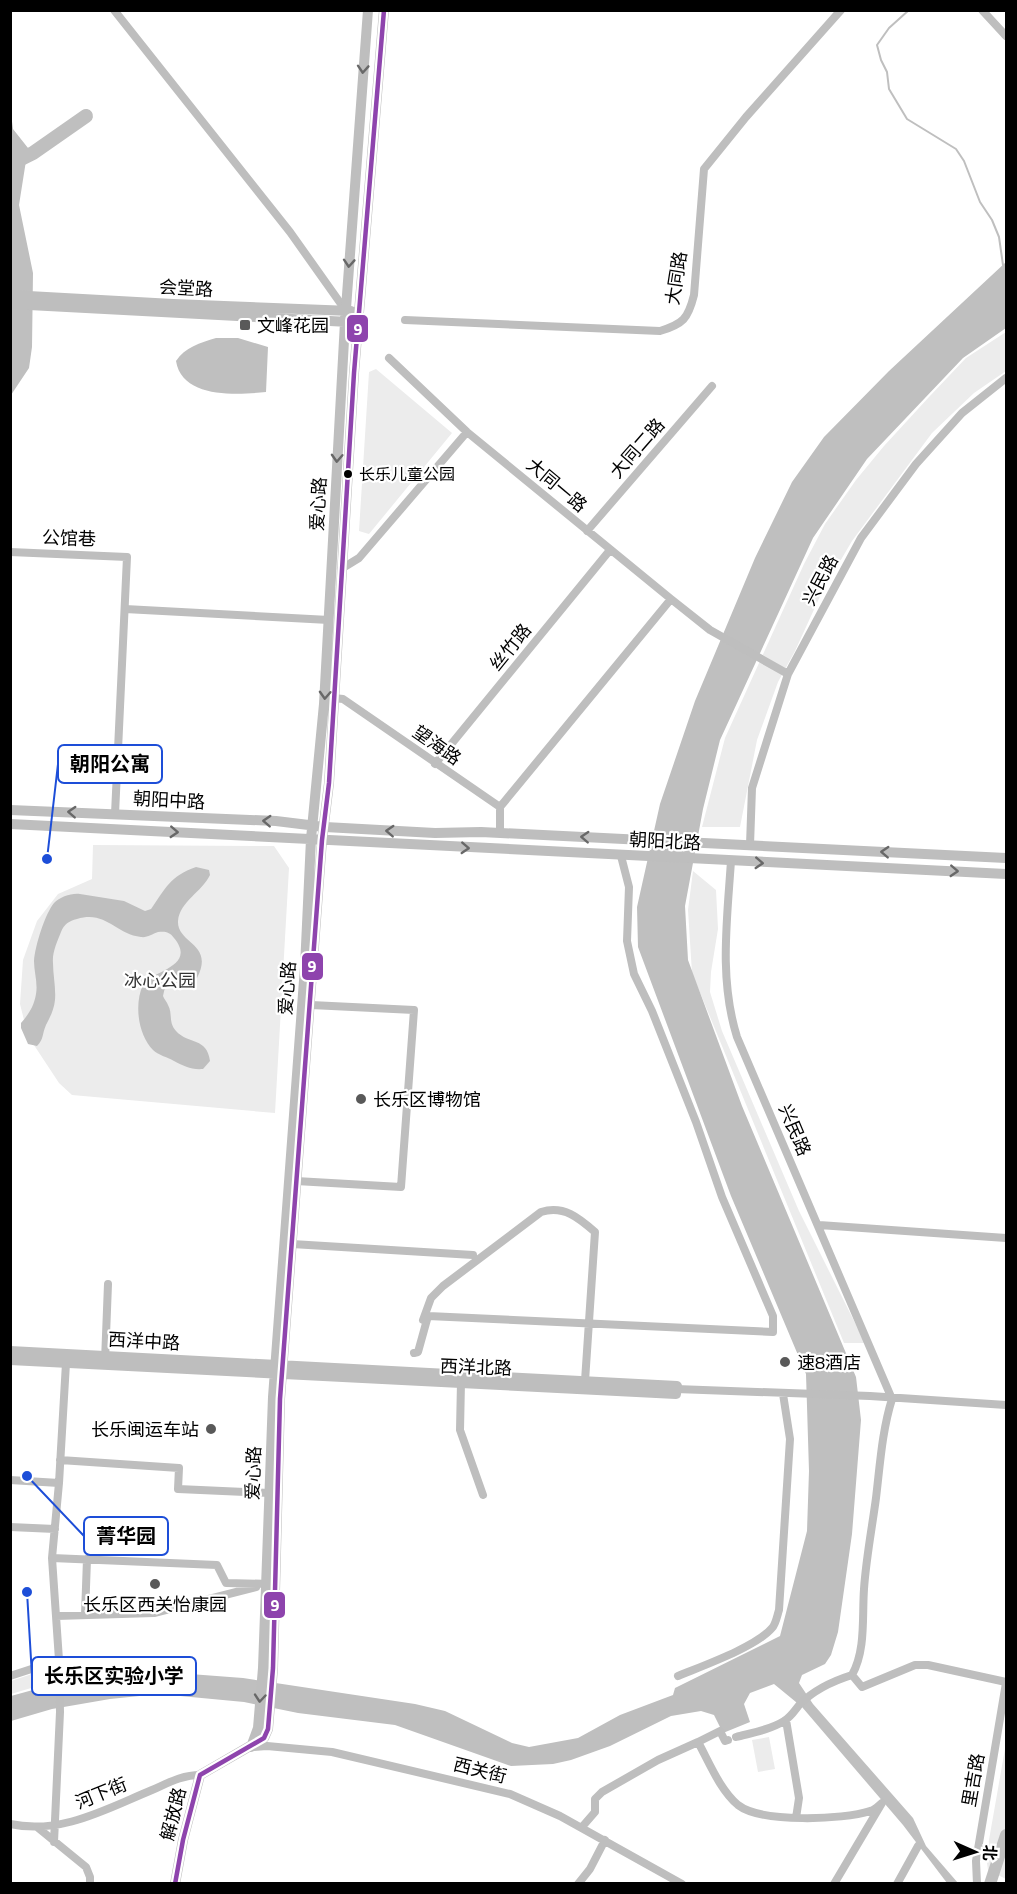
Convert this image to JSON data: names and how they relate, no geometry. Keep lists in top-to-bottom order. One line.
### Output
{"streets":{"main road":["会堂路","爱心路","朝阳中路","朝阳北路","西洋中路","西洋北路","解放路"],"street":["大同路","大同二路","大同一路","公馆巷","兴民路","丝竹路","望海路","西关街","里吉路","河下街"]},"crossings":[["会堂路","爱心路"],["大同二路","大同一路"],["大同一路","兴民路"],["大同一路","丝竹路"],["爱心路","望海路"],["爱心路","朝阳中路"],["爱心路","朝阳北路"],["爱心路","西洋中路"],["爱心路","西洋北路"],["爱心路","西关街"],["爱心路","解放路"],["兴民路","朝阳北路"],["兴民路","西洋北路"],["丝竹路","望海路"],["朝阳中路","朝阳北路"],["西洋中路","西洋北路"],["西关街","解放路"],["河下街","解放路"]],"parks":["冰心公园"],"places":{"transit":["文峰花园"],"other":["长乐儿童公园","朝阳公寓","长乐区博物馆","速8酒店","长乐闽运车站","菁华园","长乐区西关怡康园","长乐区实验小学"]},"lines":["transit line 9"],"north":"right"}
